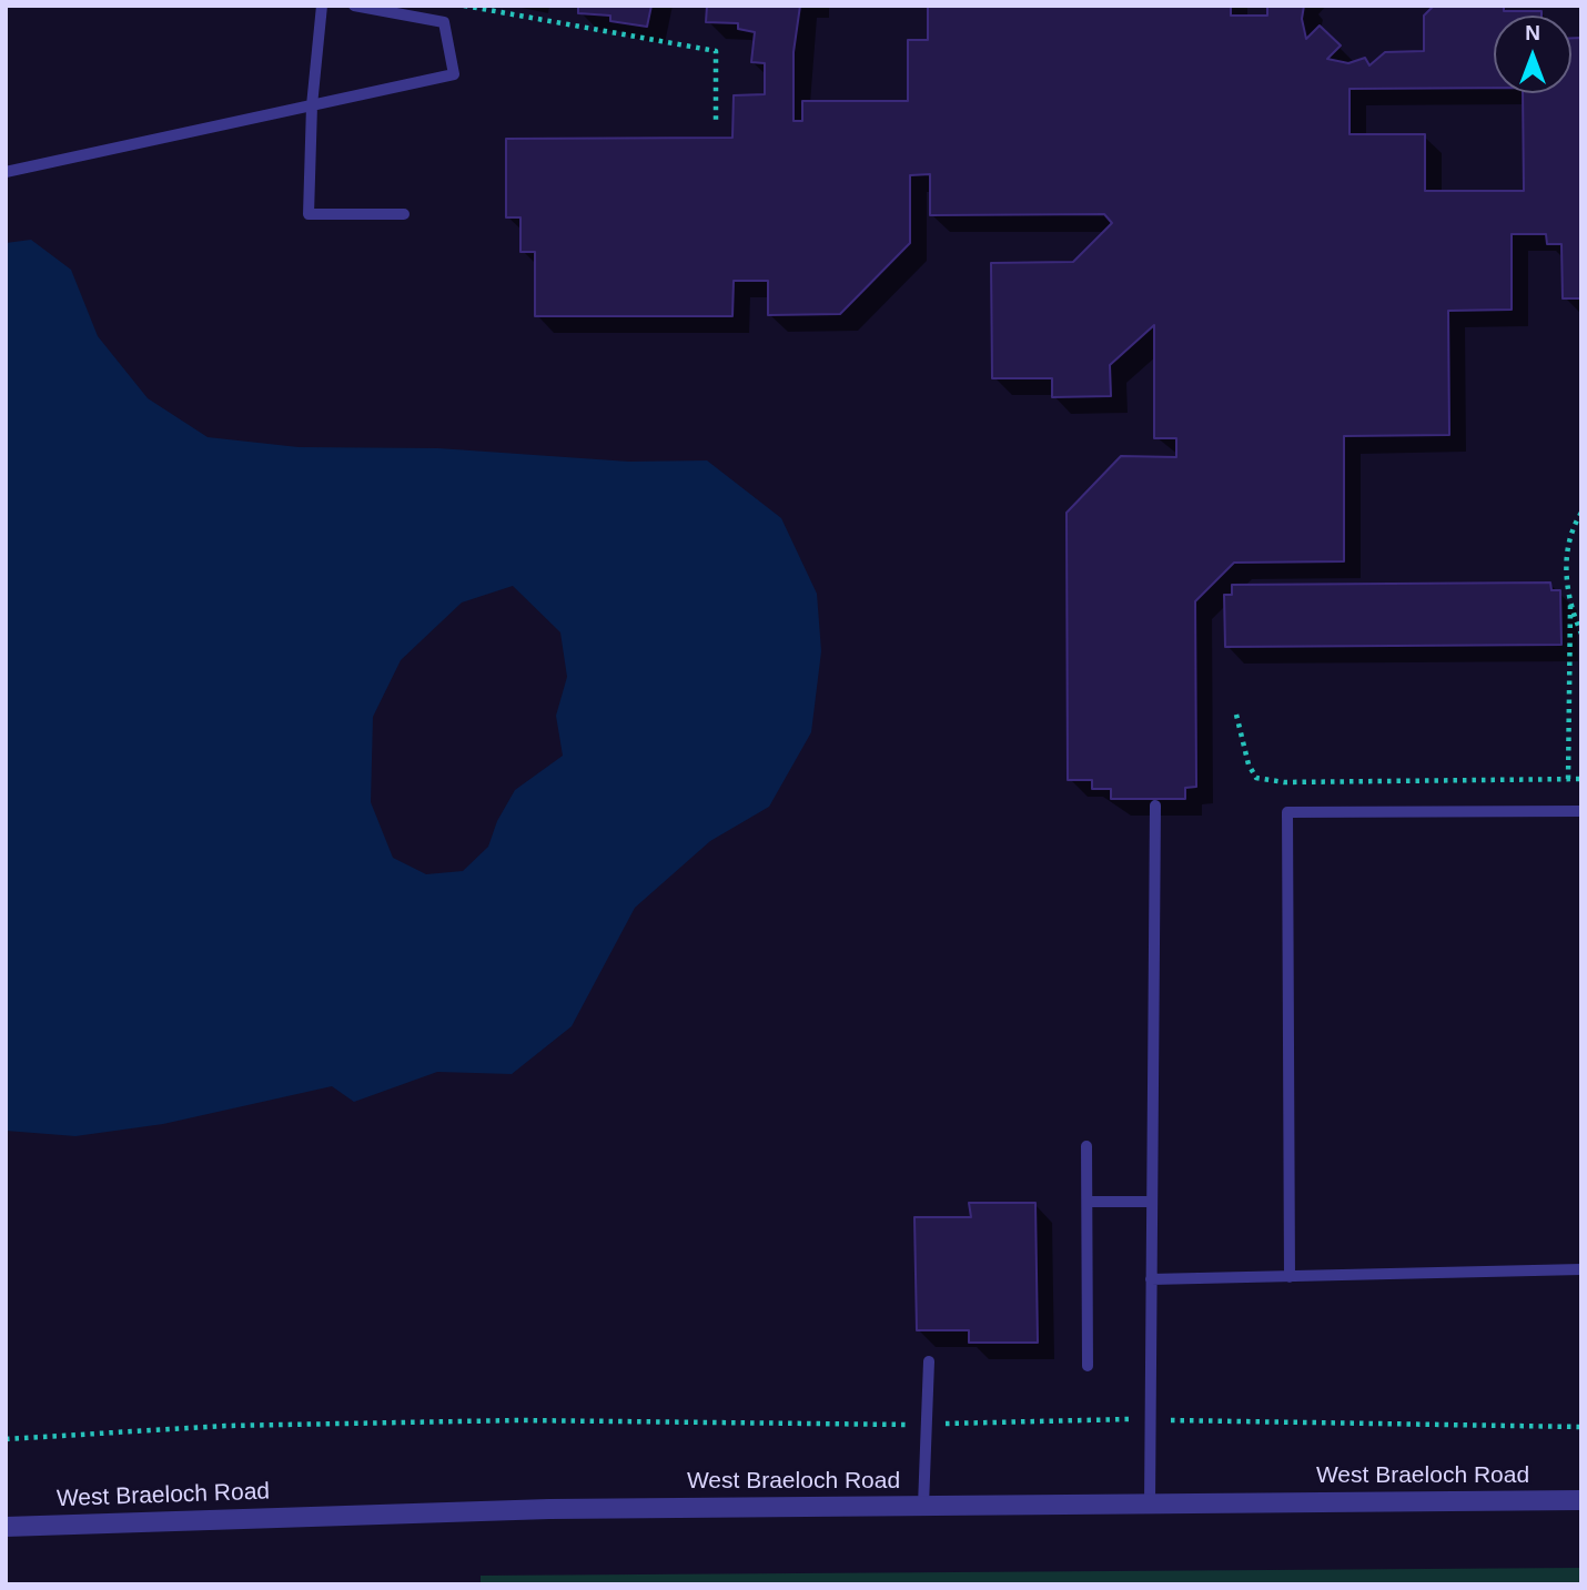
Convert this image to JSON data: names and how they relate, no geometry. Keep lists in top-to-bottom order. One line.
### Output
{"streets":{"street":["West Braeloch Road"]},"north":"top"}
